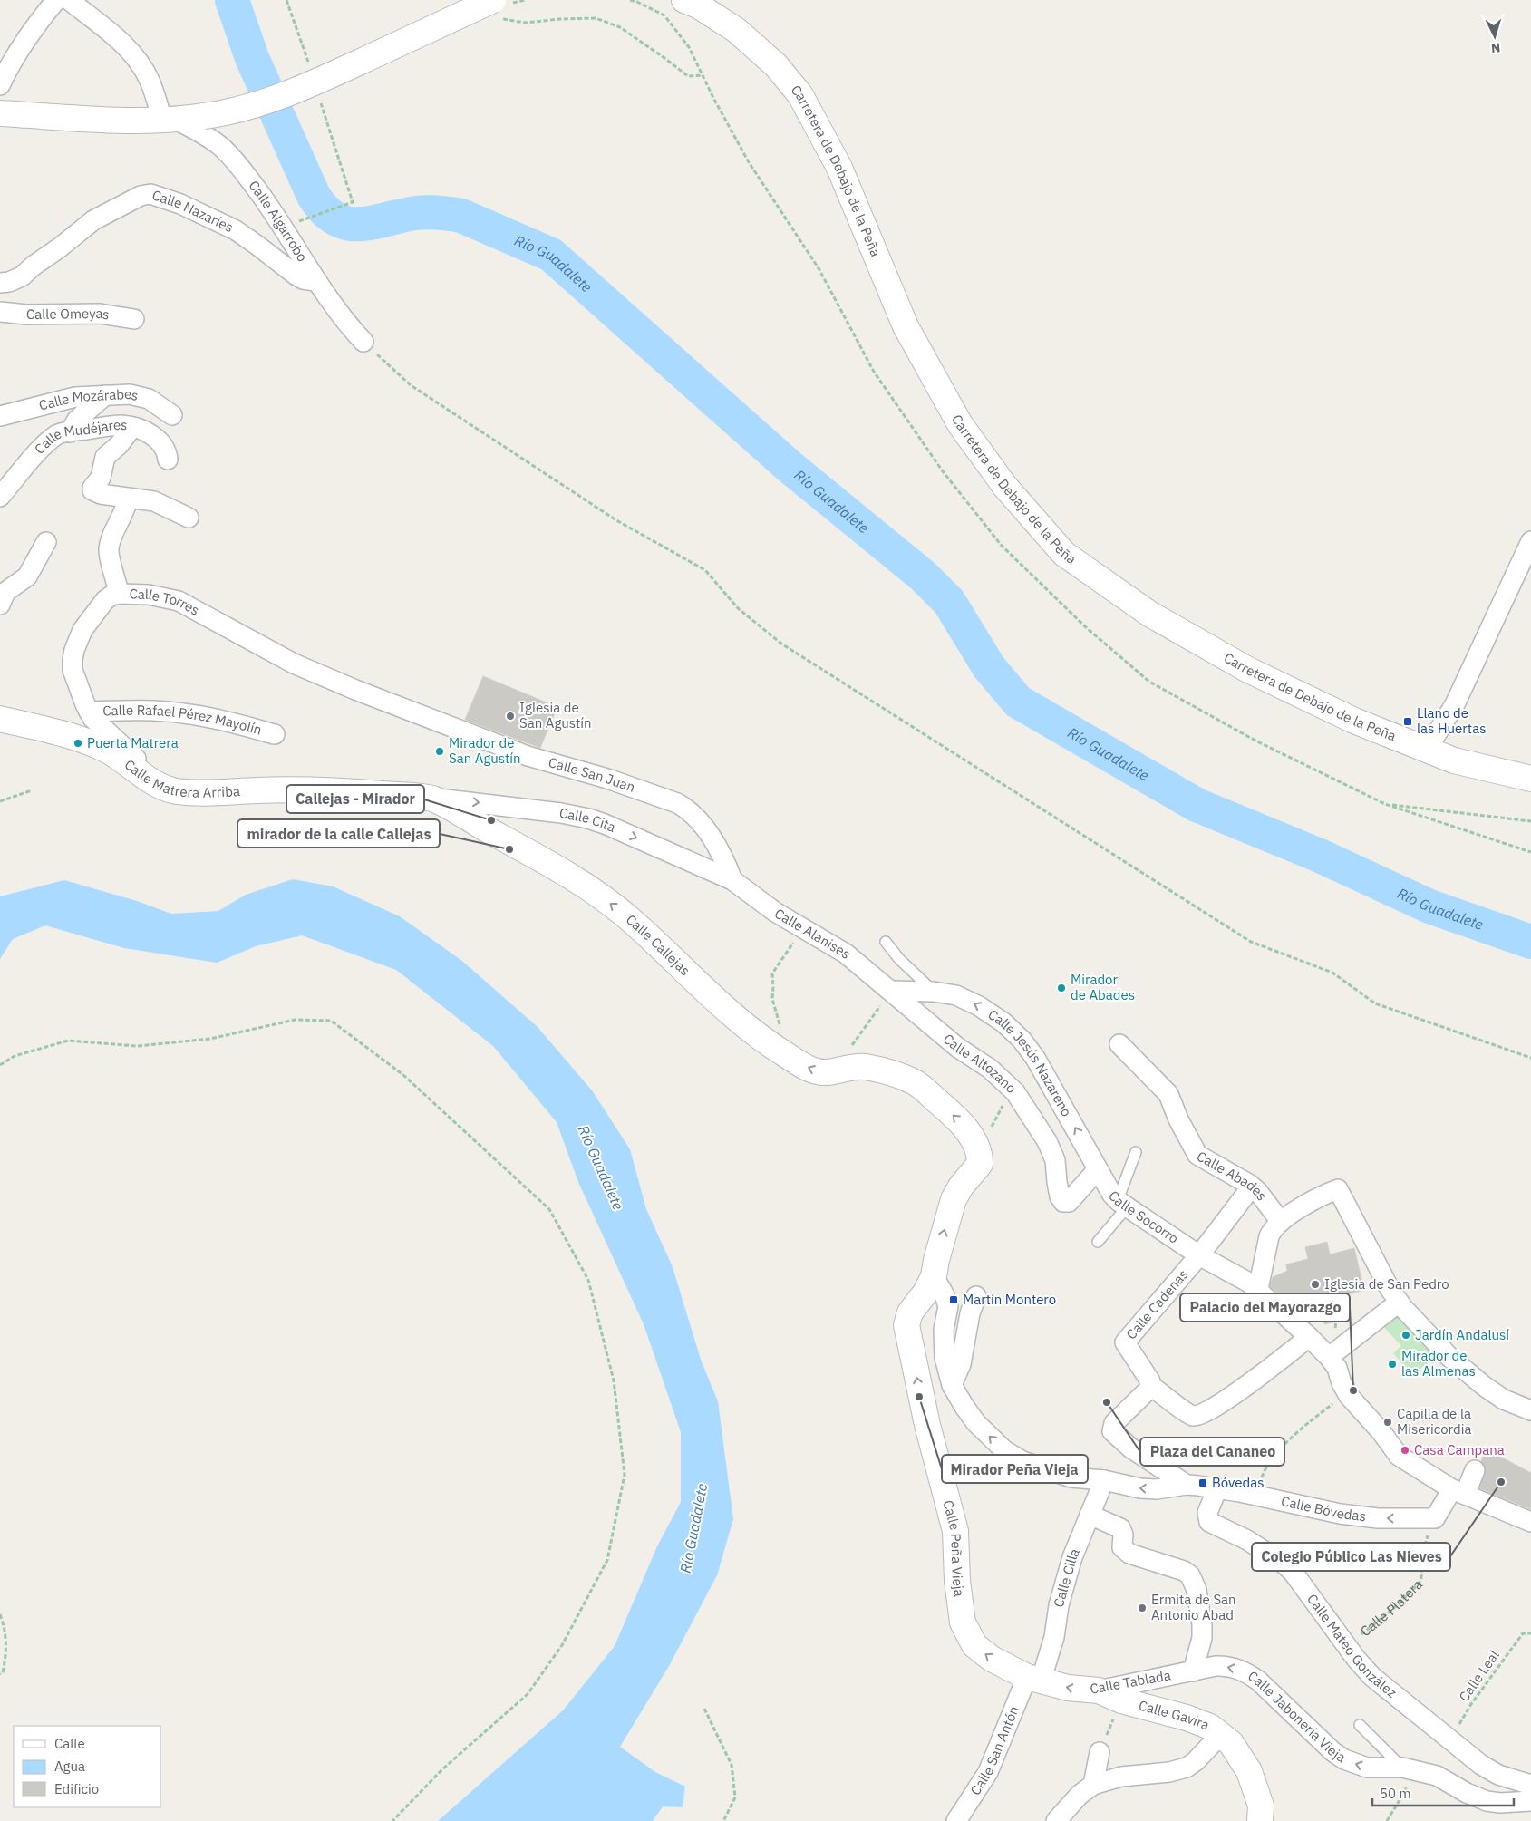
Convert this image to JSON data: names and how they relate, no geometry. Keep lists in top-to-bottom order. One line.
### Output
{"streets":{"street":["Carretera de Debajo de la Peña","Calle Nazaríes","Calle Algarrobo","Calle Omeyas","Calle Mozárabes","Calle Mudéjares","Calle Torres","Calle Rafael Pérez Mayolín","Calle Matrera Arriba","Calle San Juan","Calle Cita","Calle Alanises","Calle Callejas","Calle Altozano","Calle Jesús Nazareno","Calle Abades","Calle Socorro","Calle Cadenas","Calle Bóvedas","Calle Peña Vieja","Calle Cilla","Calle Mateo González","Calle Tablada","Calle Gavira","Calle Jabonería Vieja","Calle San Antón"],"path":["Calle Platera","Calle Leal"]},"crossings":[["Calle Nazaríes","Calle Algarrobo"],["Calle Torres","Calle Rafael Pérez Mayolín"],["Calle Torres","Calle Matrera Arriba"],["Calle Torres","Calle San Juan"],["Calle Matrera Arriba","Calle Callejas"],["Calle San Juan","Calle Cita"],["Calle San Juan","Calle Alanises"],["Calle Cita","Calle Alanises"],["Calle Cita","Calle Callejas"],["Calle Alanises","Calle Altozano"],["Calle Alanises","Calle Jesús Nazareno"],["Calle Callejas","Calle Altozano"],["Calle Callejas","Calle Peña Vieja"],["Calle Altozano","Calle Jesús Nazareno"],["Calle Altozano","Calle Peña Vieja"],["Calle Jesús Nazareno","Calle Socorro"],["Calle Socorro","Calle Cadenas"],["Calle Bóvedas","Calle Platera"],["Calle Bóvedas","Calle Mateo González"],["Calle Peña Vieja","Calle Cilla"],["Calle Peña Vieja","Calle Tablada"],["Calle Peña Vieja","Calle San Antón"],["Calle Cilla","Calle Tablada"],["Calle Cilla","Calle San Antón"],["Calle Platera","Calle Mateo González"],["Calle Mateo González","Calle Leal"],["Calle Tablada","Calle Gavira"],["Calle Tablada","Calle Jabonería Vieja"],["Calle Tablada","Calle San Antón"]],"one_way":["Calle Cita","Calle Callejas","Calle Jesús Nazareno","Calle Bóvedas","Calle Tablada","Calle Jabonería Vieja"],"water":["Río Guadalete"],"places":{"other":["Iglesia de San Agustín","Puerta Matrera","Mirador de San Agustín","Callejas - Mirador","mirador de la calle Callejas","Mirador de Abades","Iglesia de San Pedro","Jardín Andalusí","Mirador de las Almenas","Palacio del Mayorazgo","Mirador Peña Vieja","Plaza del Cananeo","Capilla de la Misericordia","Casa Campana","Colegio Público Las Nieves","Ermita de San Antonio Abad"],"transit":["Llano de las Huertas","Martín Montero","Bóvedas"]},"legend":["Calle","Agua","Edificio"],"scale_bar":"50 m","north":"bottom"}
